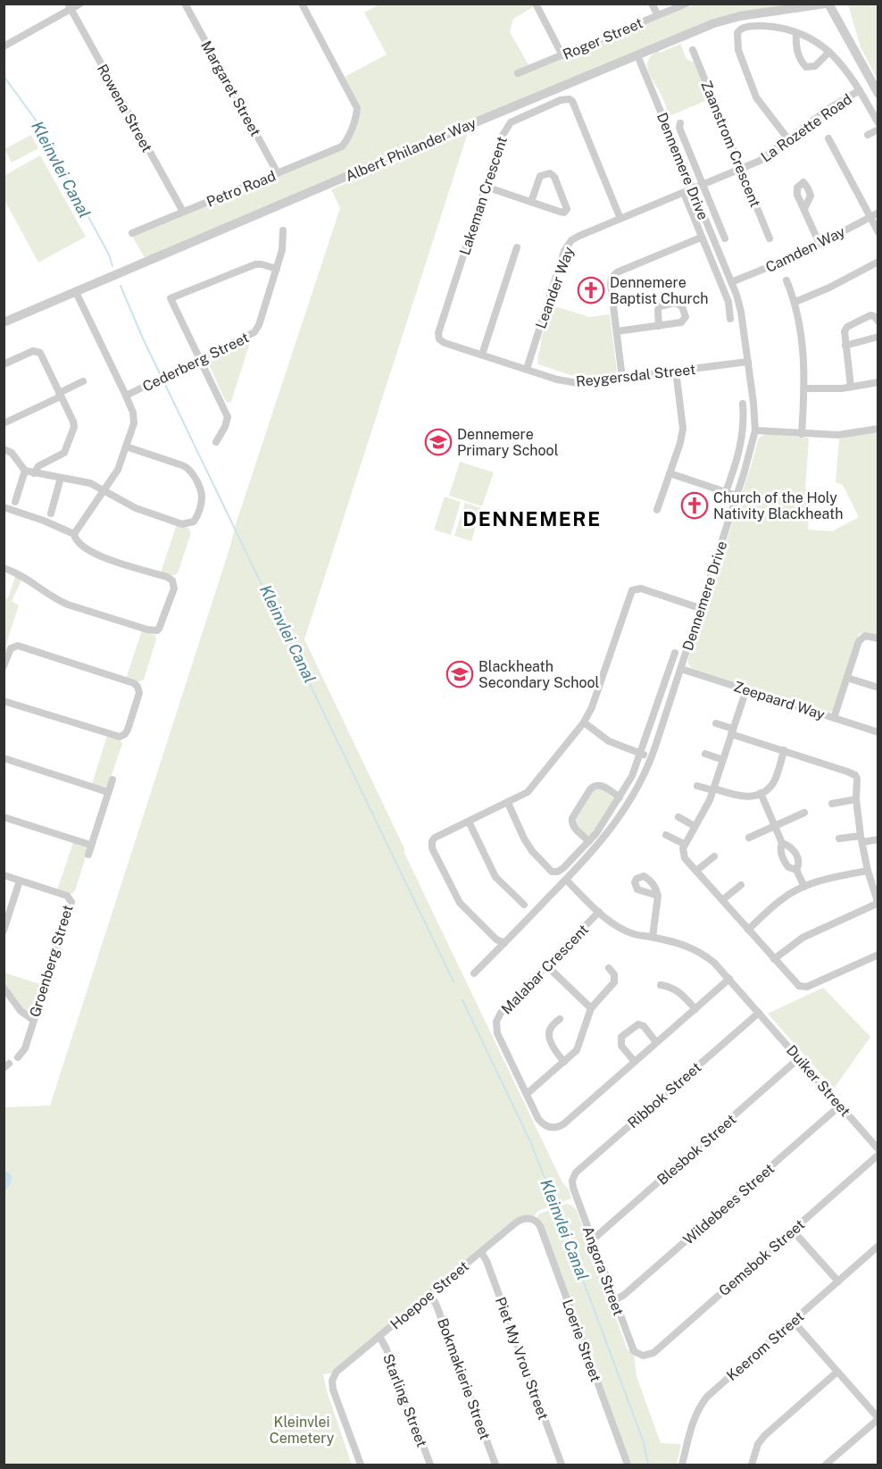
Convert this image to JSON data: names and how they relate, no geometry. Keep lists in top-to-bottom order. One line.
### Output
{"streets":{"street":["Roger Street","Margaret Street","Rowena Street","La Rozette Road","Zaanstrom Crescent","Albert Philander Way","Dennemere Drive","Petro Road","Lakeman Crescent","Camden Way","Leander Way","Cederberg Street","Reygersdal Street","Zeepaard Way","Groenberg Street","Malabar Crescent","Duiker Street","Ribbok Street","Blesbok Street","Wildebees Street","Gemsbok Street","Angora Street","Hoepoe Street","Loerie Street","Keerom Street","Piet My Vrou Street","Bokmakierie Street","Starling Street"]},"crossings":[["Margaret Street","Petro Road"],["Rowena Street","Petro Road"],["La Rozette Road","Zaanstrom Crescent"],["La Rozette Road","Dennemere Drive"],["La Rozette Road","Leander Way"],["Albert Philander Way","Dennemere Drive"],["Dennemere Drive","Camden Way"],["Dennemere Drive","Leander Way"],["Dennemere Drive","Reygersdal Street"],["Dennemere Drive","Zeepaard Way"],["Dennemere Drive","Duiker Street"],["Lakeman Crescent","Leander Way"],["Lakeman Crescent","Reygersdal Street"],["Leander Way","Reygersdal Street"],["Malabar Crescent","Duiker Street"],["Duiker Street","Ribbok Street"],["Duiker Street","Blesbok Street"],["Duiker Street","Wildebees Street"],["Ribbok Street","Angora Street"],["Blesbok Street","Angora Street"],["Wildebees Street","Angora Street"],["Gemsbok Street","Angora Street"],["Hoepoe Street","Loerie Street"],["Hoepoe Street","Piet My Vrou Street"],["Hoepoe Street","Bokmakierie Street"],["Hoepoe Street","Starling Street"]],"districts":["DENNEMERE"],"water":["Kleinvlei Canal"],"parks":["Kleinvlei Cemetery"],"places":{"church":["Dennemere Baptist Church","Church of the Holy Nativity Blackheath"],"school or university":["Dennemere Primary School","Blackheath Secondary School"]}}
